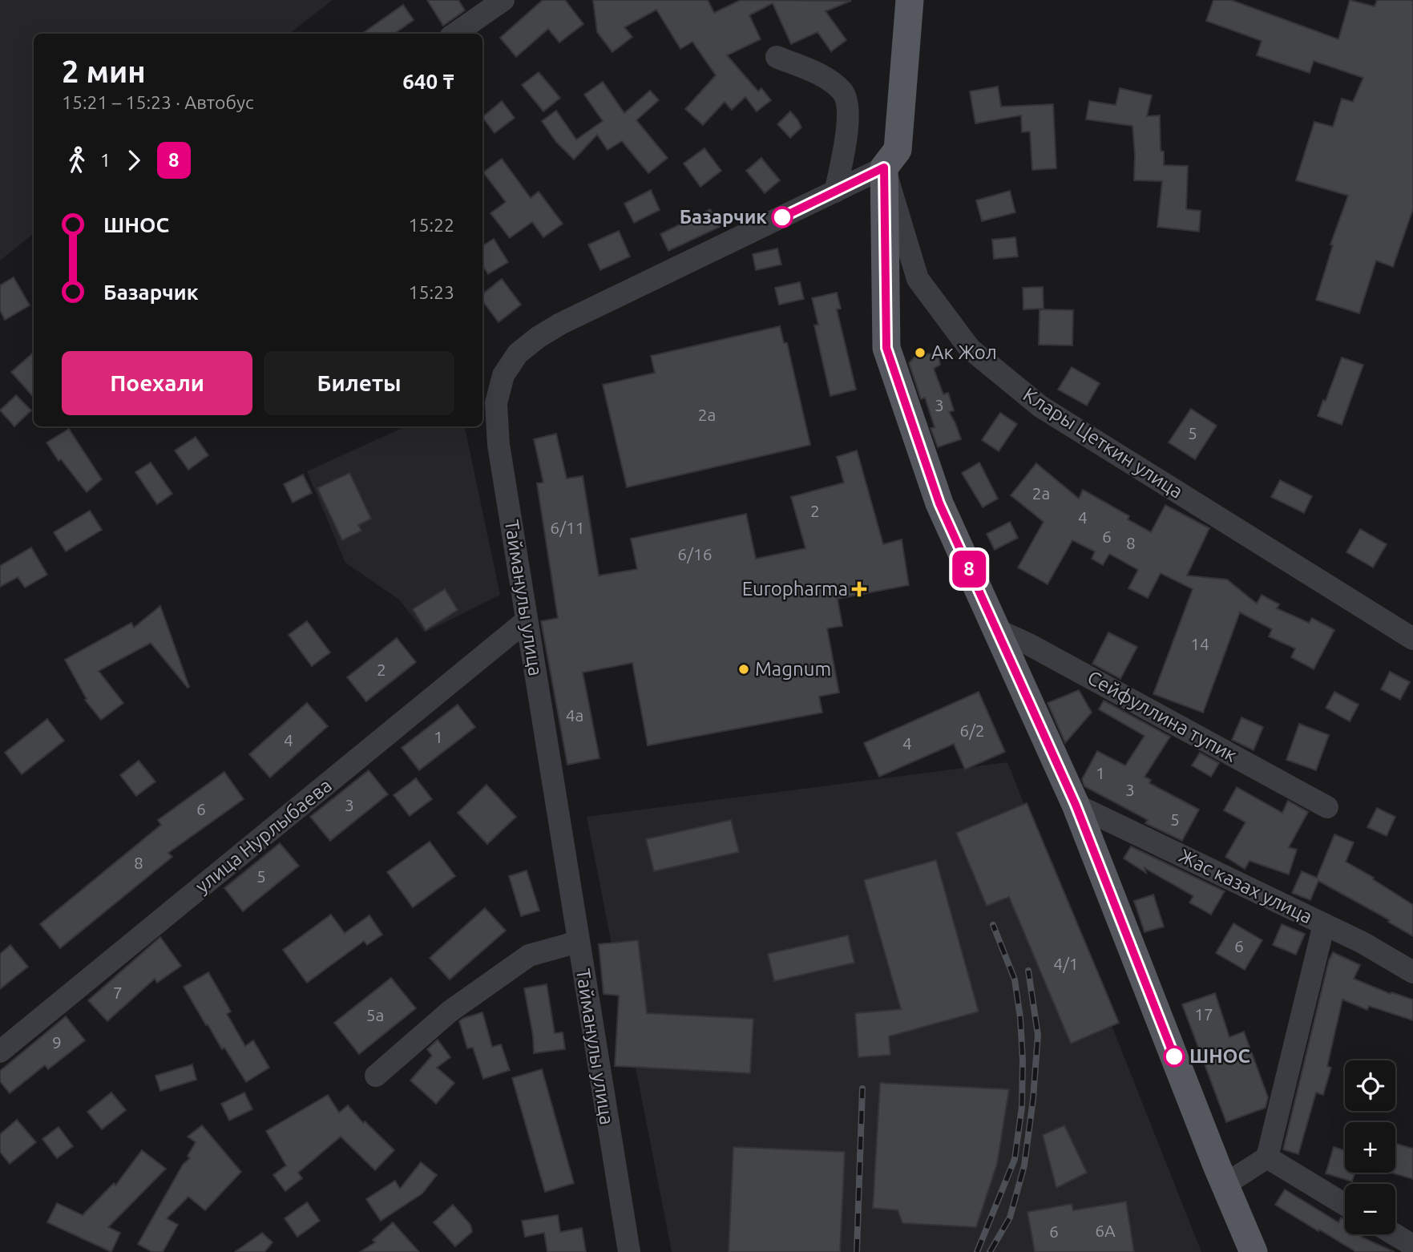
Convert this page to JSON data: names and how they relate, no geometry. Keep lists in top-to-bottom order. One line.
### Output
{"streets":{"street":["Клары Цеткин улица","Тайманулы улица","Сейфуллина тупик","улица Нурлыбаева","Жас казах улица"]},"crossings":[["Клары Цеткин улица","Тайманулы улица"],["Тайманулы улица","улица Нурлыбаева"]],"places":{"other":["Базарчик","Ак Жол","Magnum","ШНОС"],"health":["Europharma"]},"lines":["bus line 8"],"house_numbers":["3","2а","5","2а","2","4","6/11","6","8","6/16","14","2","4а","6/2","1","4","4","1","3","3","6","5","8","5","6","4/1","7","17","5а","9","6А","6"],"page":{"on_map":"8","heading":["2 мин","15:21 – 15:23 · Автобус","640 ₸"],"legs":["1","8"],"list":[{"name":"ШНОС","value":"15:22"},{"name":"Базарчик","value":"15:23"}],"buttons":["Поехали","Билеты"],"map_buttons":["+","−"]}}
